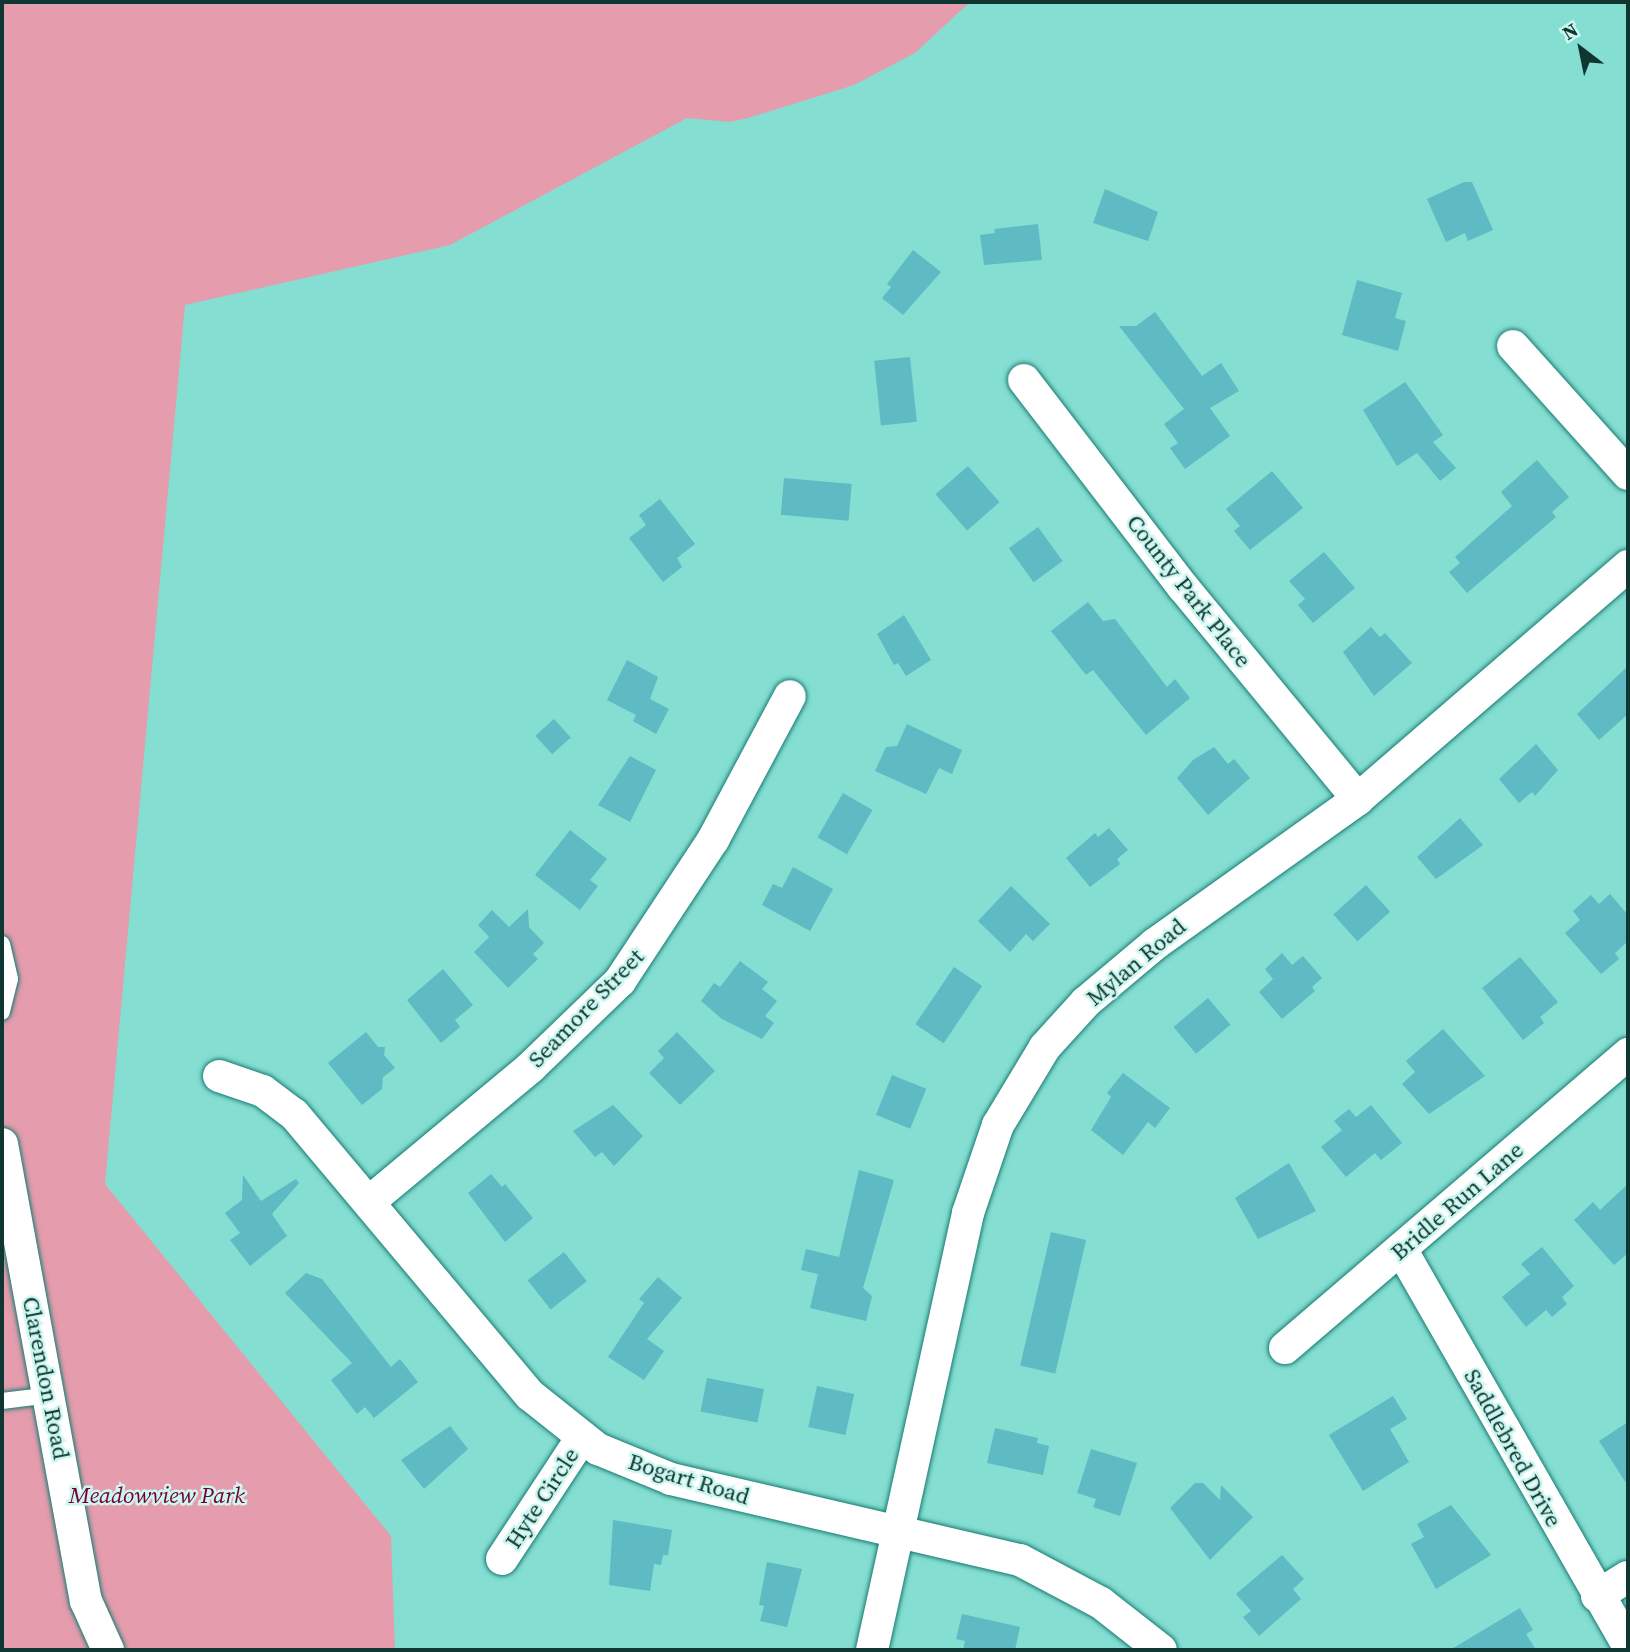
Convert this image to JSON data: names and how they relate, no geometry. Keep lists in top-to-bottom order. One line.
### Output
{"streets":{"street":["County Park Place","Mylan Road","Seamore Street","Bridle Run Lane","Clarendon Road","Saddlebred Drive","Bogart Road","Hyte Circle"]},"crossings":[["County Park Place","Mylan Road"],["Mylan Road","Bogart Road"],["Seamore Street","Bogart Road"],["Bridle Run Lane","Saddlebred Drive"],["Bogart Road","Hyte Circle"]],"parks":["Meadowview Park"],"north":"top left"}
